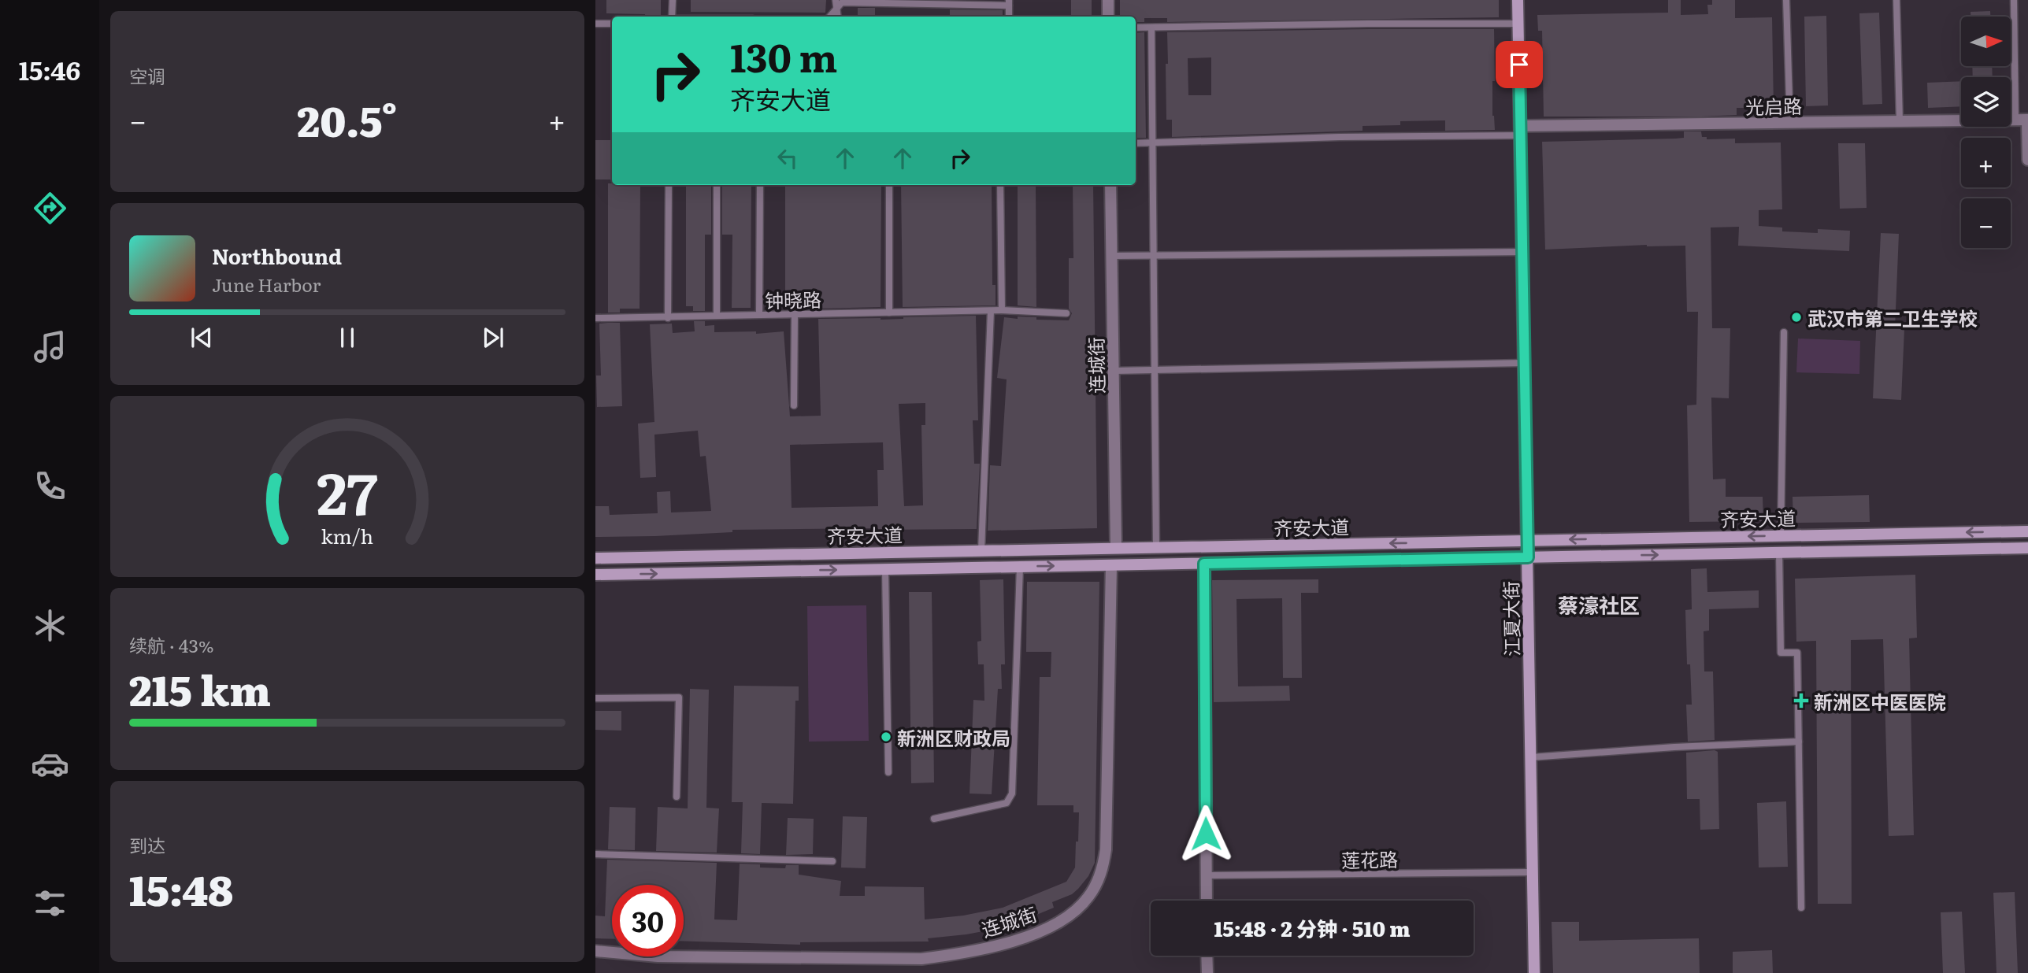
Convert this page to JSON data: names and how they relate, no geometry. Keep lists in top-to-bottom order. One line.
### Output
{"streets":{"main road":["齐安大道","江夏大街"],"street":["光启路","连城街"],"lane":["钟晓路","莲花路"]},"crossings":[["光启路","江夏大街"],["连城街","齐安大道"],["齐安大道","江夏大街"],["江夏大街","莲花路"]],"districts":["蔡濠社区"],"places":{"other":["武汉市第二卫生学校","新洲区财政局"],"health":["新洲区中医医院"]},"north":"right","page":{"tabs":"15:46","tile":["空调",["续航 · 43%","215 km"],["到达","15:48"]],"map_buttons":["+","−"],"turn":["130 m","齐安大道"],"heat":["−","20.5°","+"],"song":["Northbound","June Harbor"],"limit":"30","trip":"15:48 · 2 分钟 · 510 m","gauge":["27","km/h"]}}
